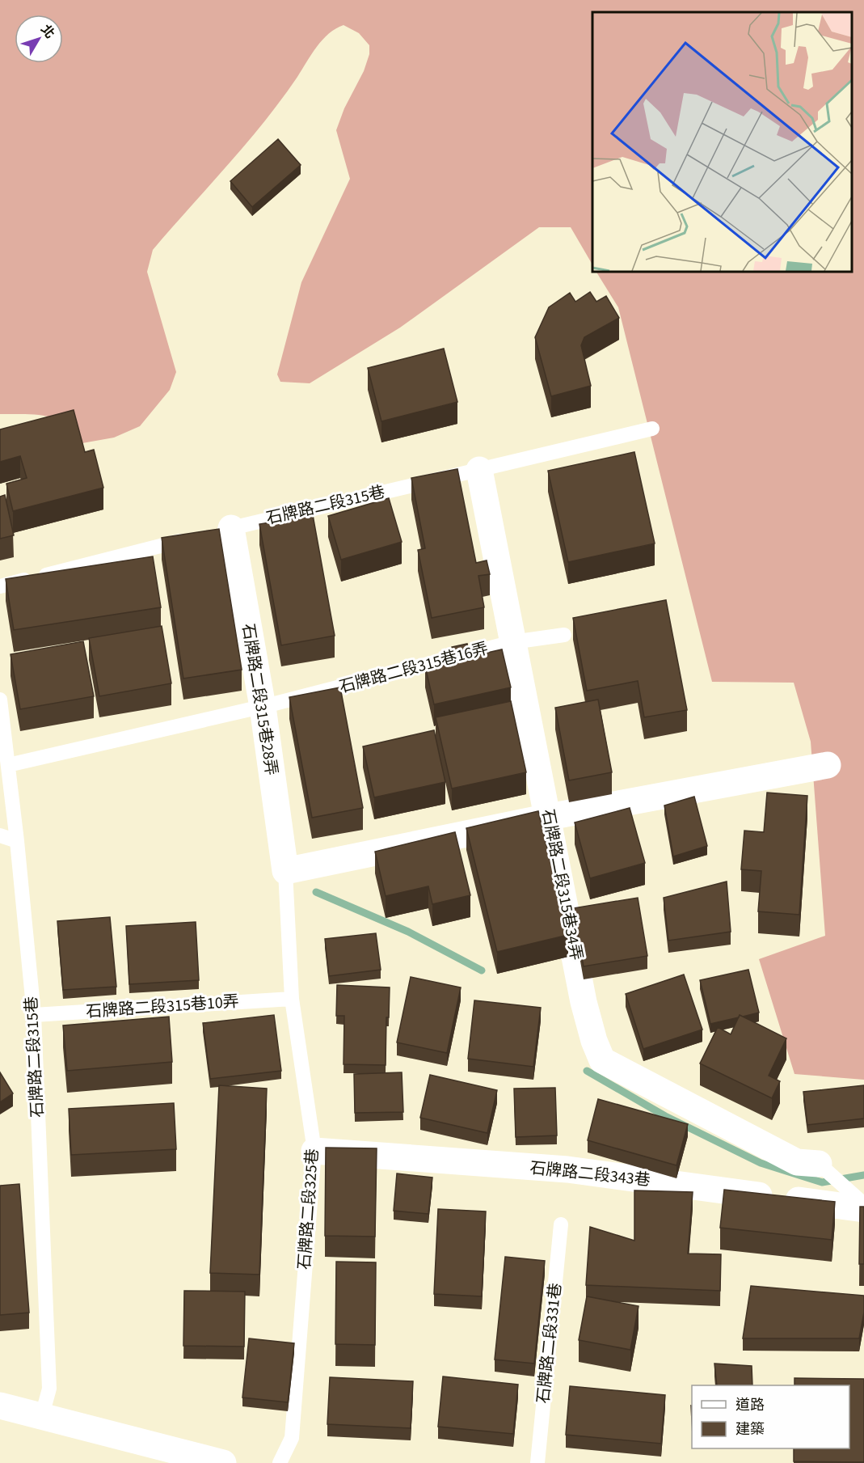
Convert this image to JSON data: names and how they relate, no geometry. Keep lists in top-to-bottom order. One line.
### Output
{"streets":{"street":["石牌路二段315巷28弄","石牌路二段315巷34弄","石牌路二段343巷"],"lane":["石牌路二段315巷","石牌路二段315巷16弄","石牌路二段315巷10弄","石牌路二段325巷","石牌路二段331巷"]},"crossings":[["石牌路二段315巷","石牌路二段315巷16弄"],["石牌路二段315巷","石牌路二段315巷28弄"],["石牌路二段315巷","石牌路二段315巷34弄"],["石牌路二段315巷","石牌路二段315巷10弄"],["石牌路二段315巷16弄","石牌路二段315巷28弄"],["石牌路二段315巷16弄","石牌路二段315巷34弄"],["石牌路二段315巷28弄","石牌路二段325巷"],["石牌路二段315巷10弄","石牌路二段325巷"],["石牌路二段343巷","石牌路二段325巷"]],"legend":["道路","建築"],"north":"top right"}
